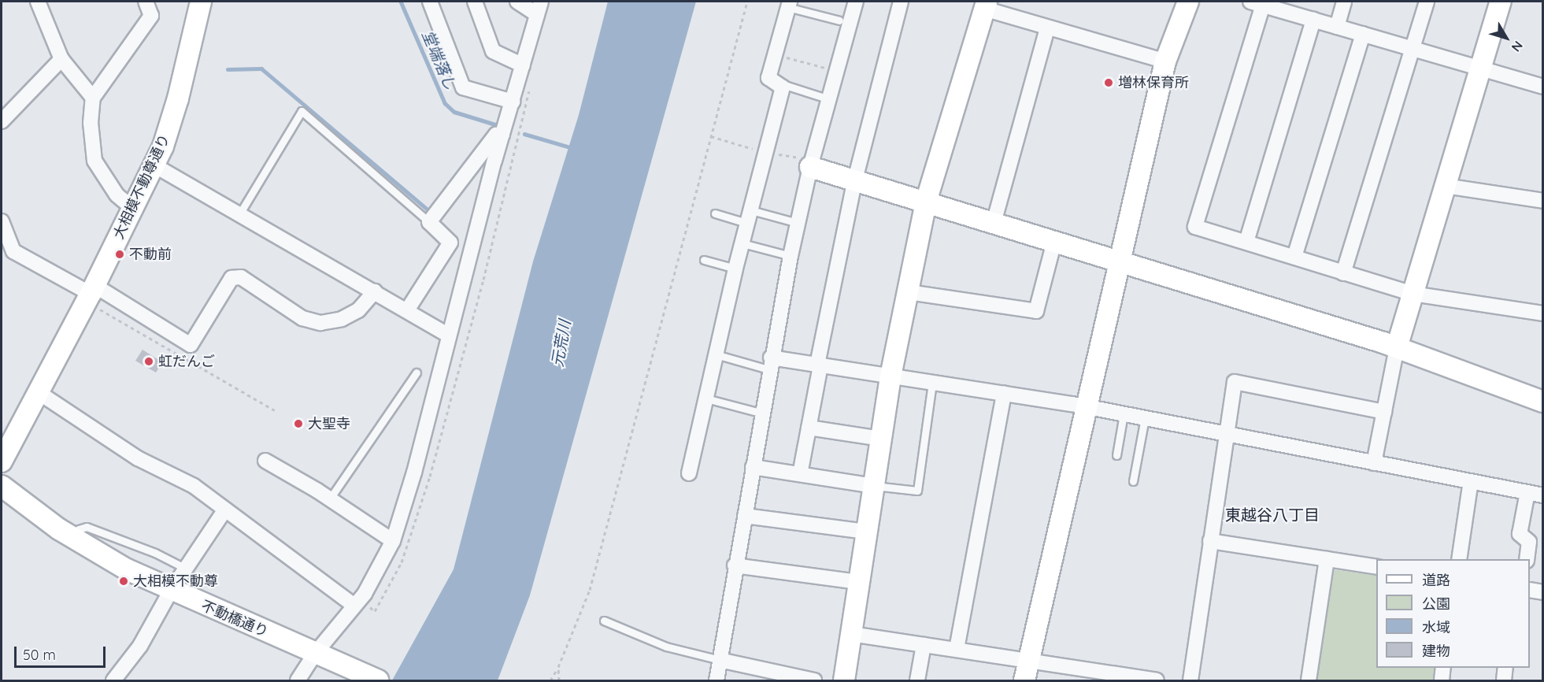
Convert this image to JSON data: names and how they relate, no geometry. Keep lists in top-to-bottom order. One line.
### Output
{"streets":{"street":["大相模不動尊通り","不動橋通り"]},"districts":["東越谷八丁目"],"water":["堂端落し","元荒川"],"places":["増林保育所","不動前","虹だんご","大聖寺","大相模不動尊"],"legend":["道路","公園","水域","建物"],"scale_bar":"50 m","north":"bottom right"}
